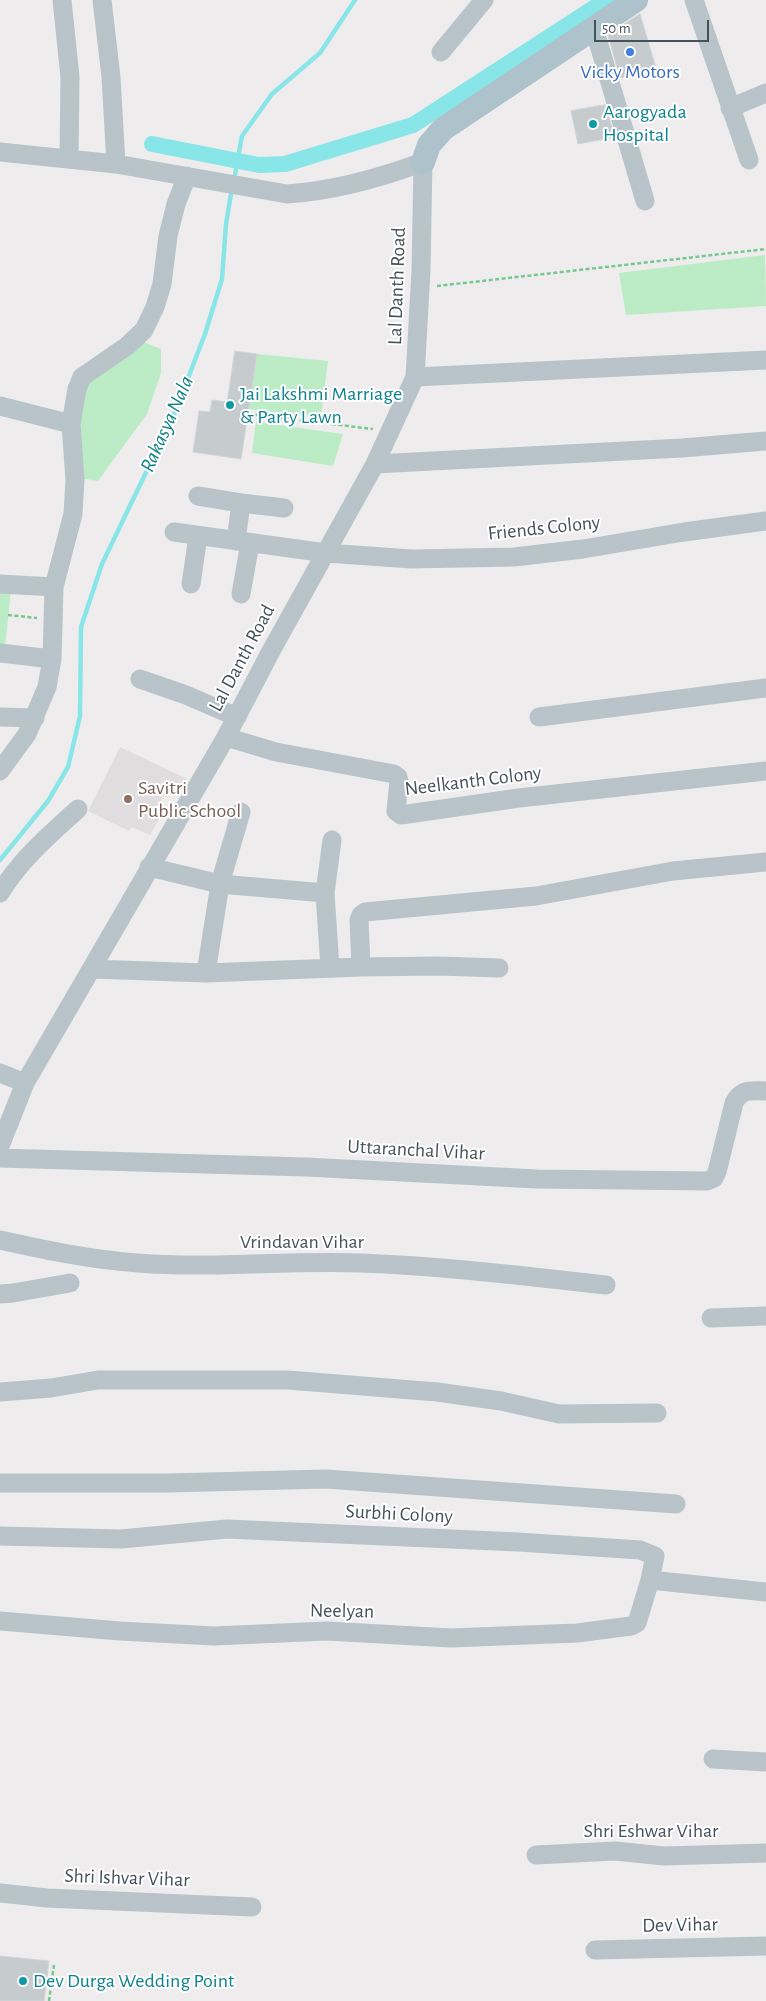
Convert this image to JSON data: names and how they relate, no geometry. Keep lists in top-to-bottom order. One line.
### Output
{"streets":{"street":["Lal Danth Road","Friends Colony","Neelkanth Colony","Uttaranchal Vihar","Vrindavan Vihar","Surbhi Colony","Neelyan","Shri Eshwar Vihar","Shri Ishvar Vihar","Dev Vihar"]},"crossings":[["Lal Danth Road","Friends Colony"],["Lal Danth Road","Neelkanth Colony"],["Lal Danth Road","Uttaranchal Vihar"],["Surbhi Colony","Neelyan"]],"water":["Rakasya Nala"],"places":["Vicky Motors","Aarogyada Hospital","Jai Lakshmi Marriage & Party Lawn","Savitri Public School","Dev Durga Wedding Point"],"scale_bar":"50 m"}
